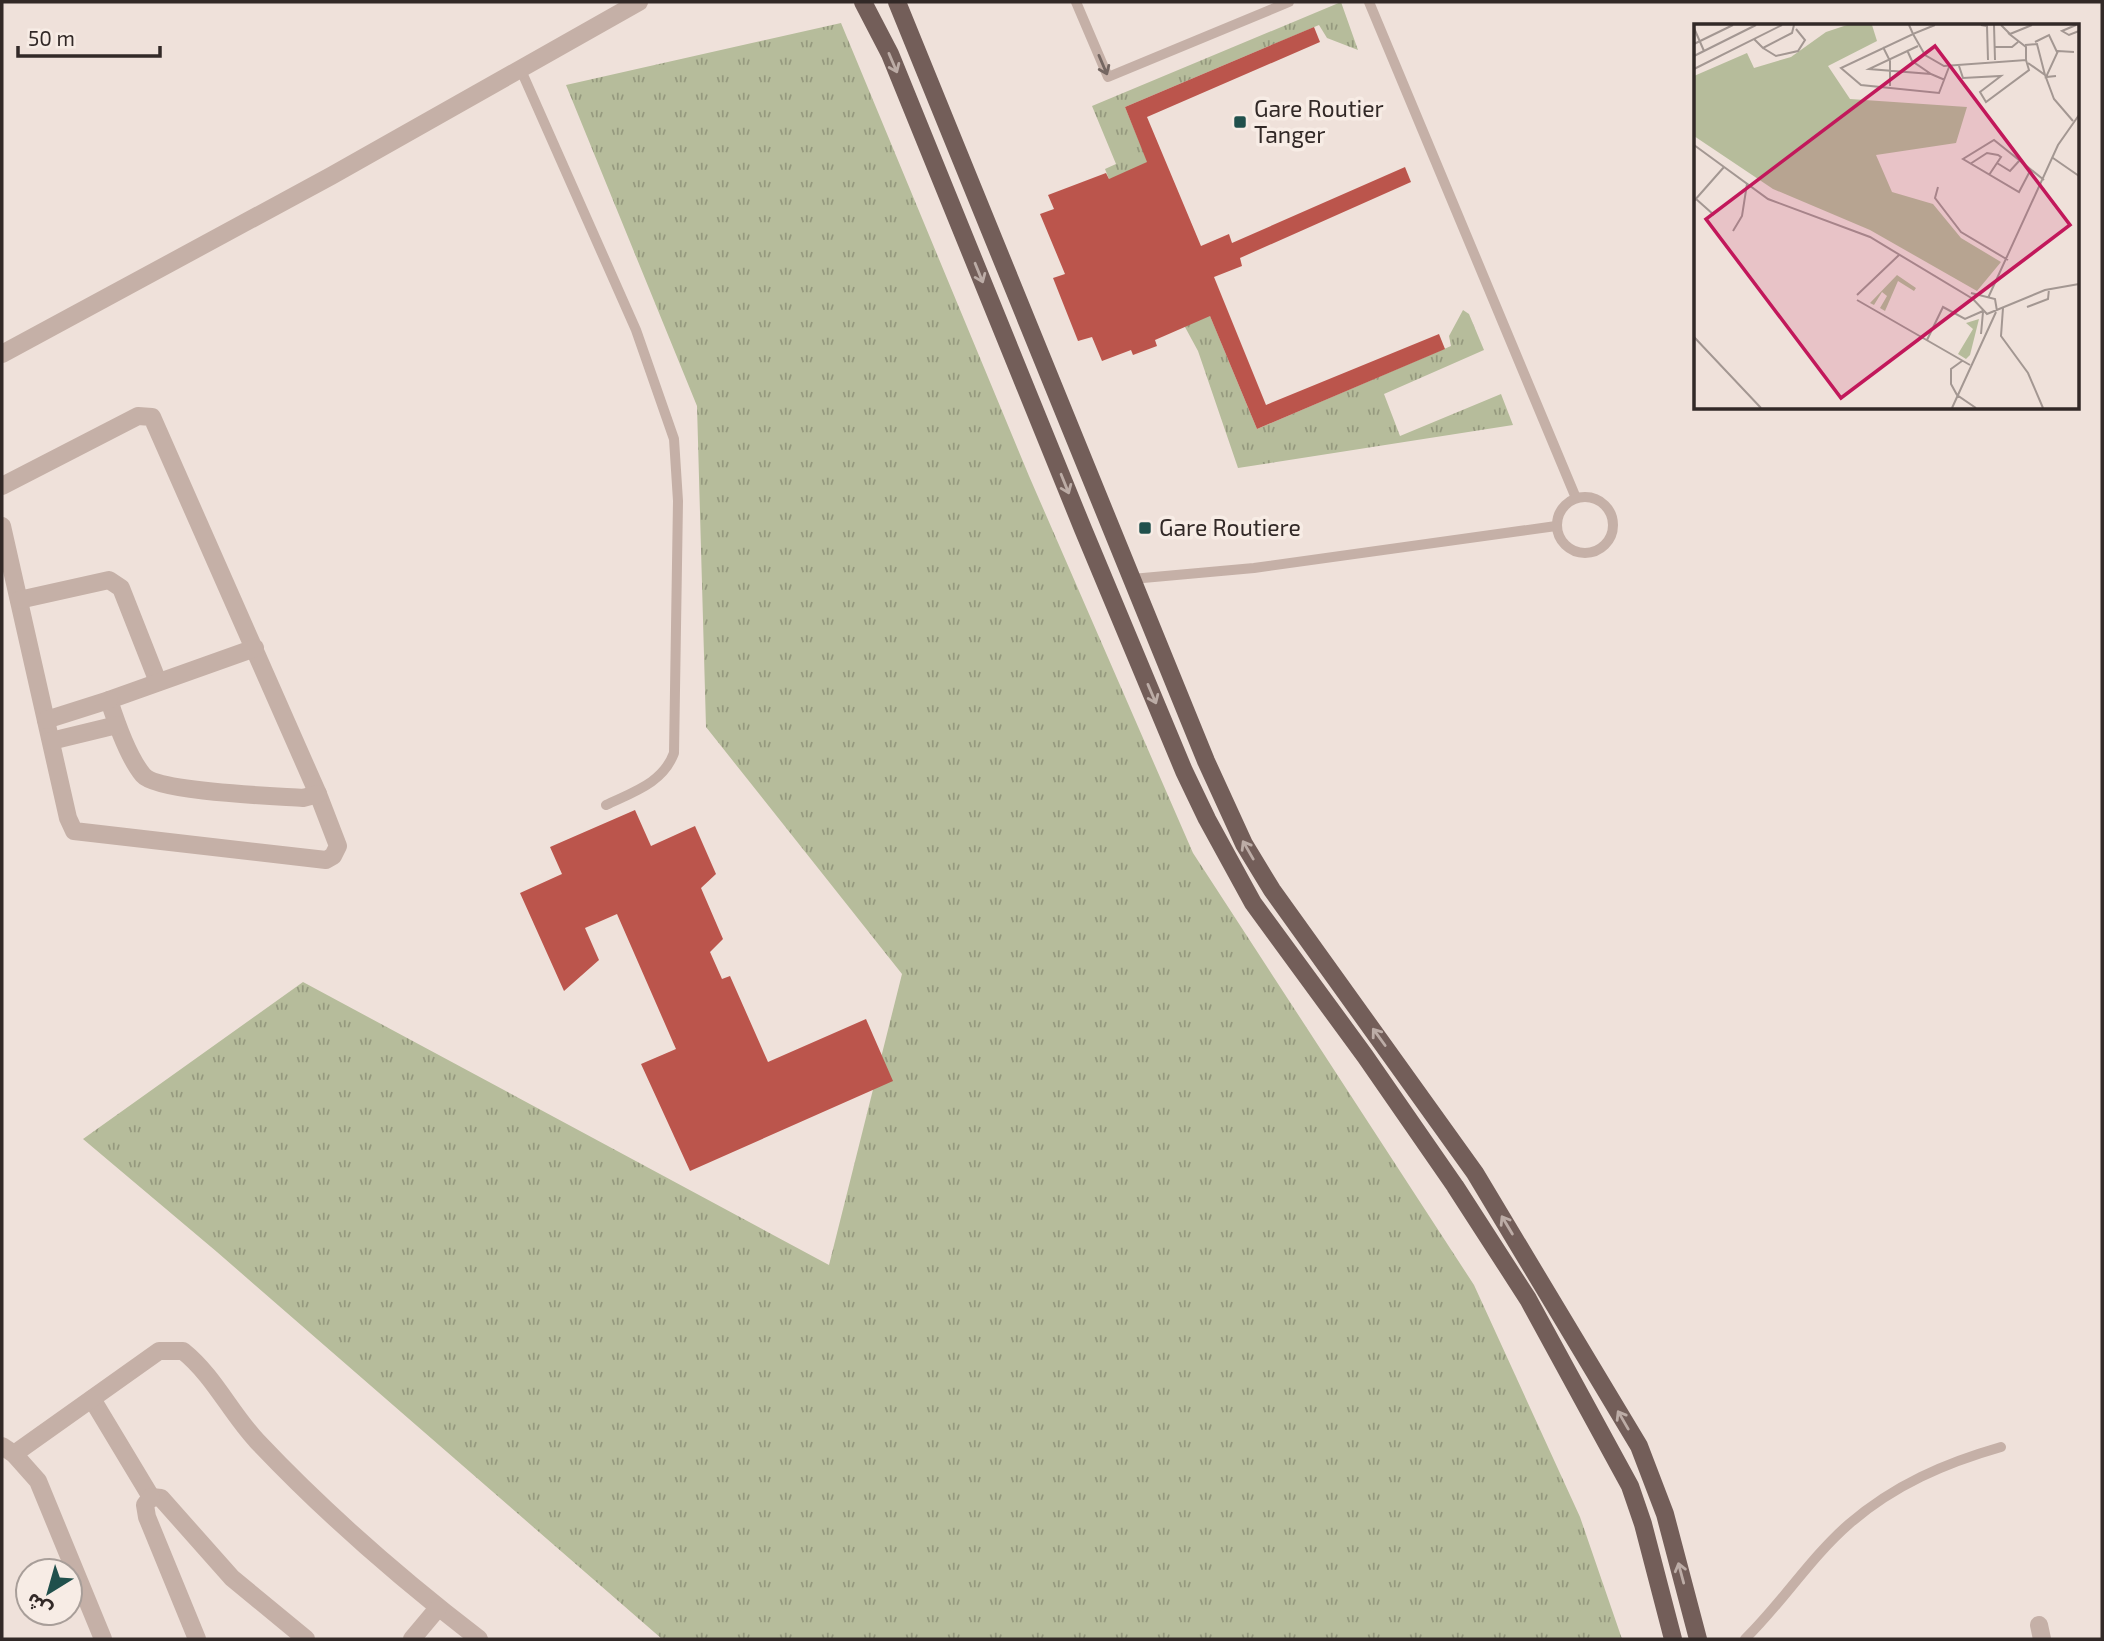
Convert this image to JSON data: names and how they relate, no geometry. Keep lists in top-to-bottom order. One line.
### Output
{"places":{"transit":["Gare Routier Tanger","Gare Routiere"]},"scale_bar":"50 m","north":"bottom left"}
